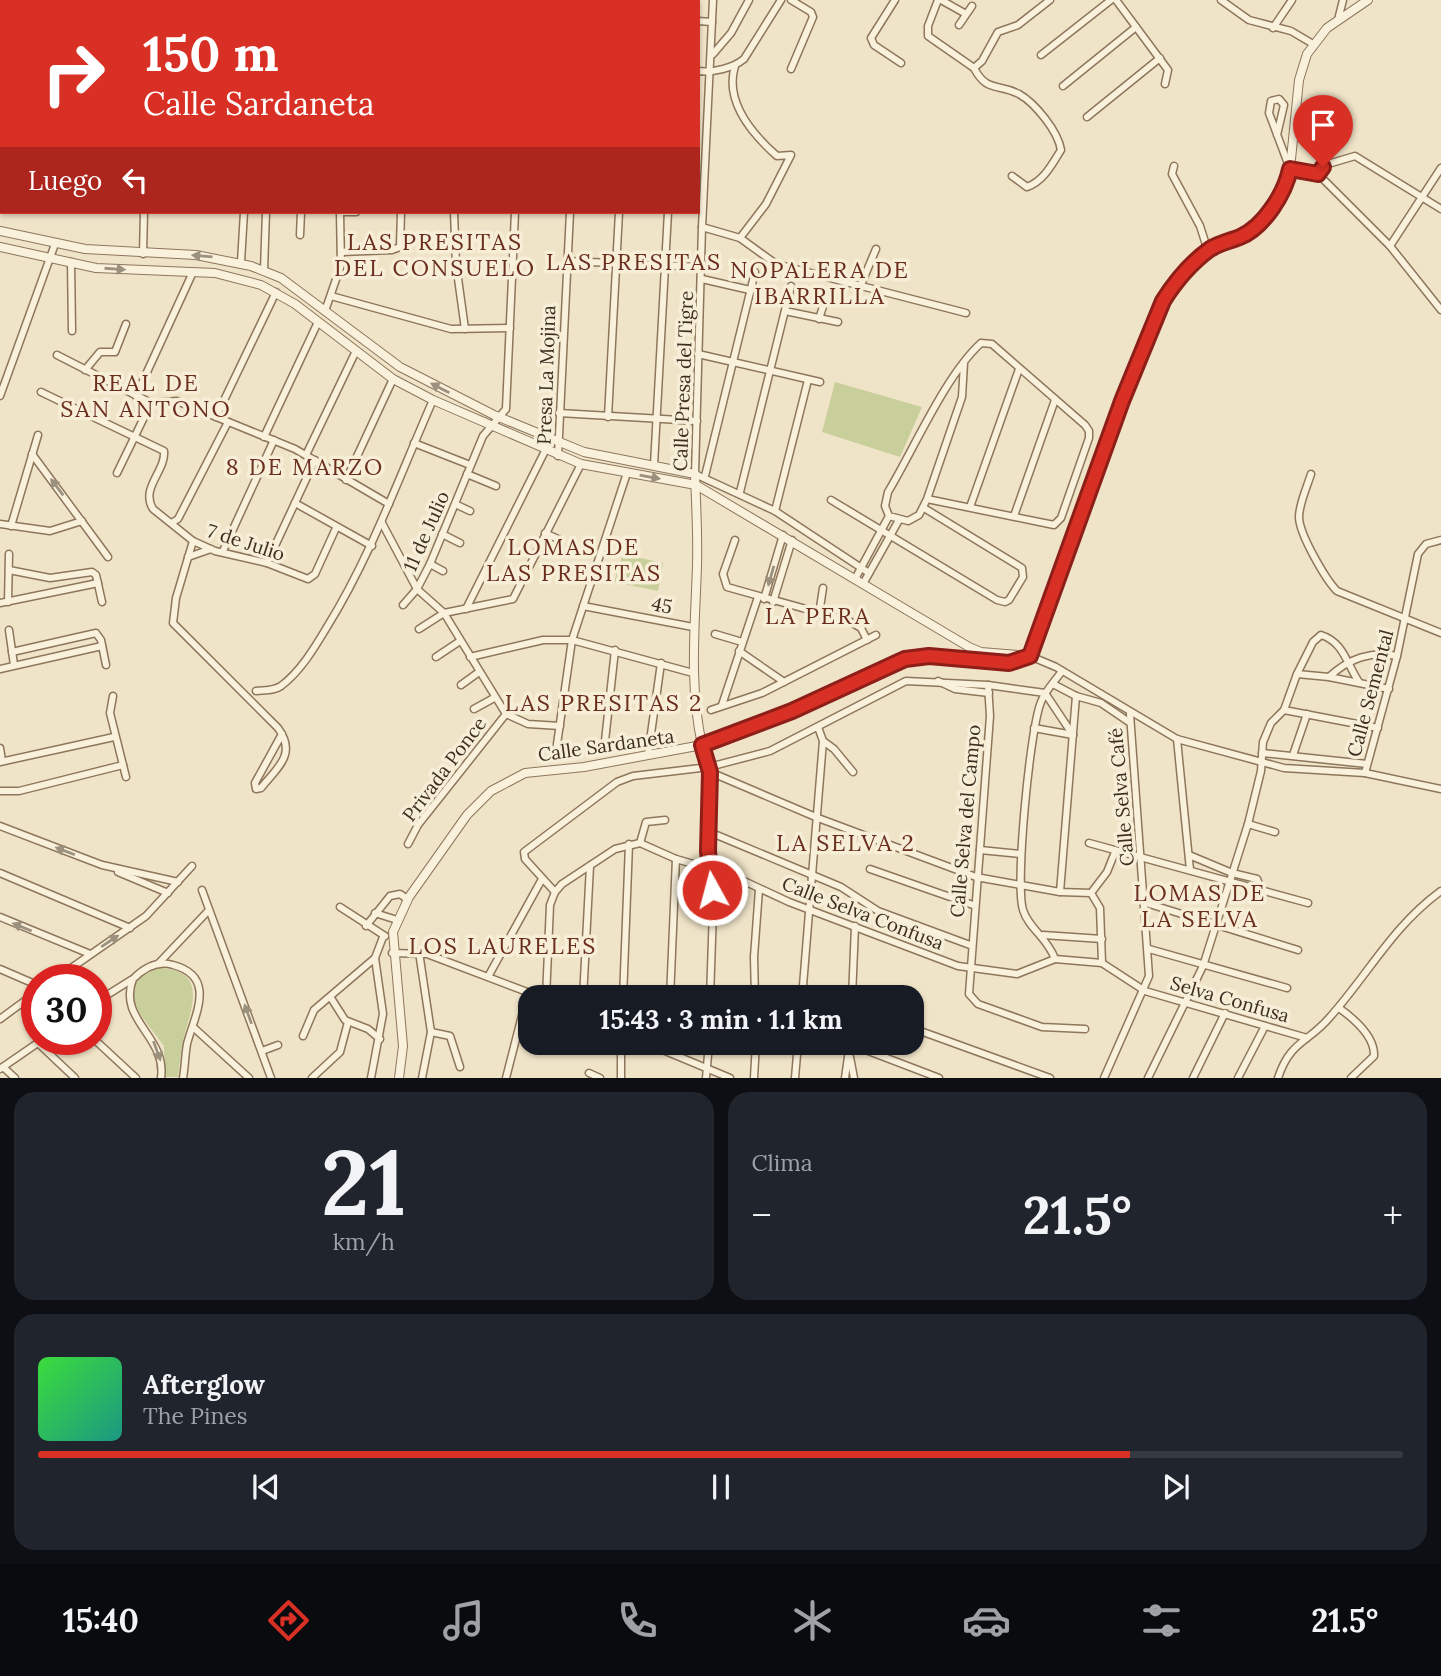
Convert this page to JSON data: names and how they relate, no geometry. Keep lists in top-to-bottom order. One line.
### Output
{"streets":{"street":["Presa La Mojina","Calle Presa del Tigre","11 de Julio","7 de Julio","45","Calle Semental","Calle Sardaneta","Privada Ponce","Calle Selva Café","Calle Selva del Campo","Calle Selva Confusa","Selva Confusa"]},"crossings":[["Calle Presa del Tigre","45"],["Calle Presa del Tigre","Calle Sardaneta"],["Calle Selva Café","Selva Confusa"],["Calle Selva del Campo","Calle Selva Confusa"]],"districts":["LAS PRESITAS DEL CONSUELO","LAS PRESITAS","NOPALERA DE IBARRILLA","REAL DE SAN ANTONO","8 DE MARZO","LOMAS DE LAS PRESITAS","LA PERA","LAS PRESITAS 2","LA SELVA 2","LOMAS DE LA SELVA","LOS LAURELES"],"page":{"turn":["150 m","Calle Sardaneta"],"then":"Luego","limit":"30","trip":"15:43 · 3 min · 1.1 km","tile":[["21","km/h"],"Clima"],"heat":["−","21.5°","+"],"song":["Afterglow","The Pines"],"tabs":["15:40","21.5°"]}}
